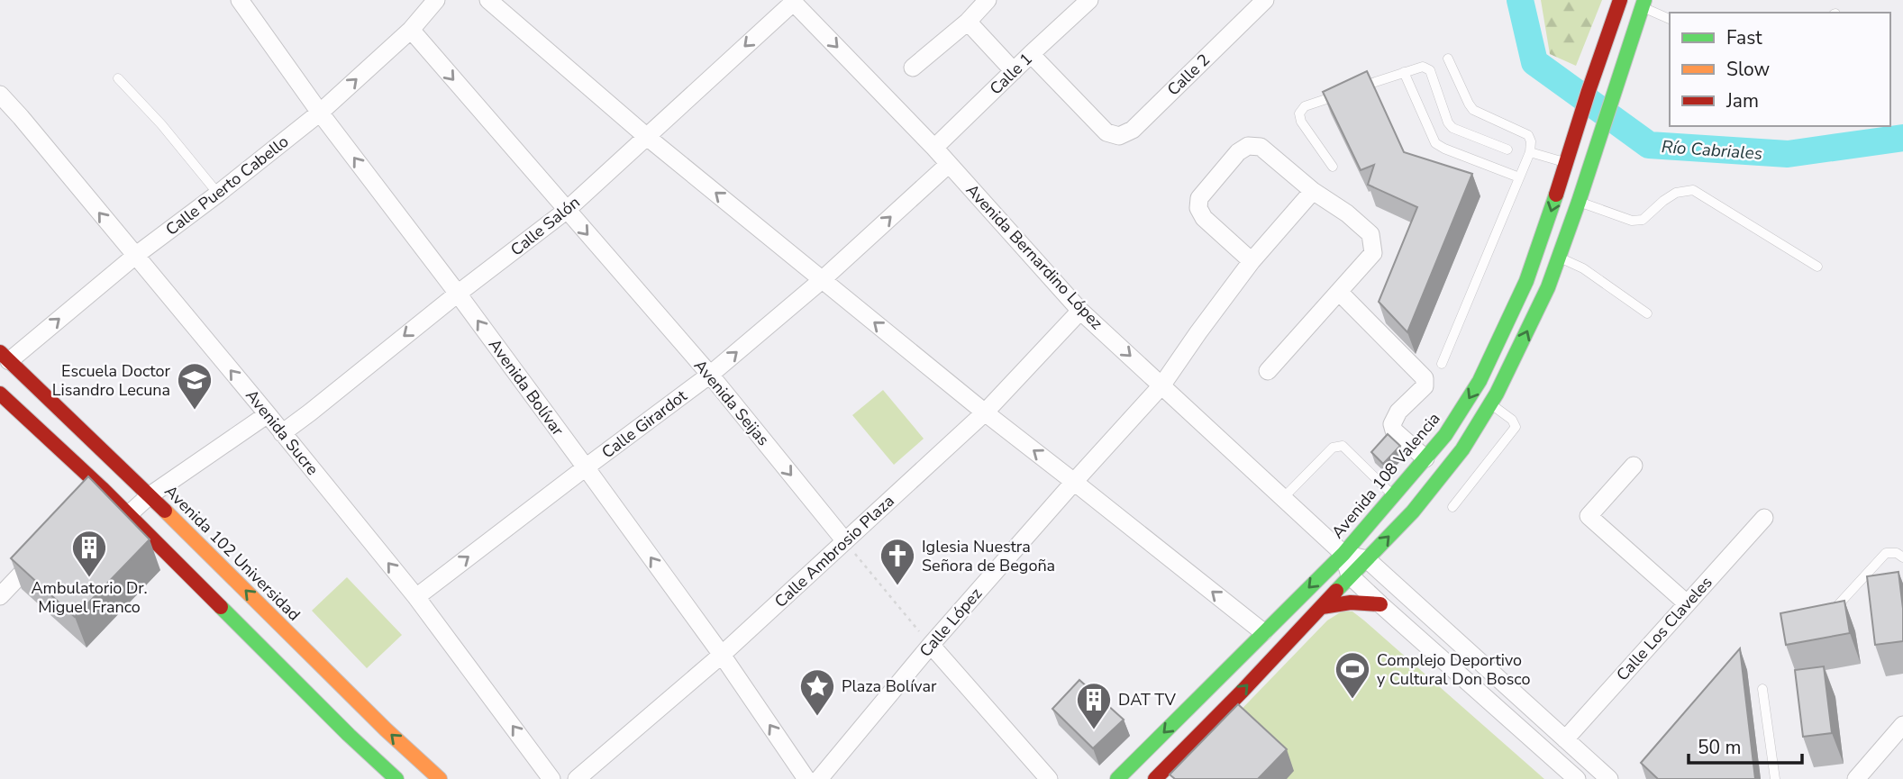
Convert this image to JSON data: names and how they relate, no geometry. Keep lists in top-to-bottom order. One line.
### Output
{"streets":{"street":["Calle 1","Calle 2","Calle Puerto Cabello","Calle Salón","Avenida Bernardino López","Avenida Bolívar","Avenida Seijas","Calle Girardot","Avenida Sucre","Avenida 108 Valencia","Calle Ambrosio Plaza","Avenida 102 Universidad","Calle López","Calle Los Claveles"]},"crossings":[["Calle 1","Calle 2"],["Calle 1","Avenida Bernardino López"],["Calle Puerto Cabello","Avenida Bolívar"],["Calle Puerto Cabello","Avenida Seijas"],["Calle Puerto Cabello","Avenida Sucre"],["Calle Puerto Cabello","Avenida 102 Universidad"],["Calle Salón","Avenida Bernardino López"],["Calle Salón","Avenida Bolívar"],["Calle Salón","Avenida Seijas"],["Calle Salón","Avenida Sucre"],["Avenida Bernardino López","Calle Girardot"],["Avenida Bernardino López","Avenida 108 Valencia"],["Avenida Bernardino López","Calle Ambrosio Plaza"],["Avenida Bernardino López","Calle López"],["Avenida Bolívar","Calle Girardot"],["Avenida Bolívar","Calle Ambrosio Plaza"],["Avenida Seijas","Calle Girardot"],["Avenida Seijas","Calle Ambrosio Plaza"],["Calle Girardot","Avenida Sucre"]],"one_way":["Calle Puerto Cabello","Calle Salón","Avenida Bolívar","Calle Girardot","Avenida Sucre"],"water":["Río Cabriales"],"places":{"school or university":["Escuela Doctor Lisandro Lecuna"],"building":["Ambulatorio Dr. Miguel Franco","DAT TV"],"church":["Iglesia Nuestra Señora de Begoña"],"sports":["Complejo Deportivo y Cultural Don Bosco"],"place":["Plaza Bolívar"]},"legend":["Fast","Slow","Jam"],"scale_bar":"50 m"}
